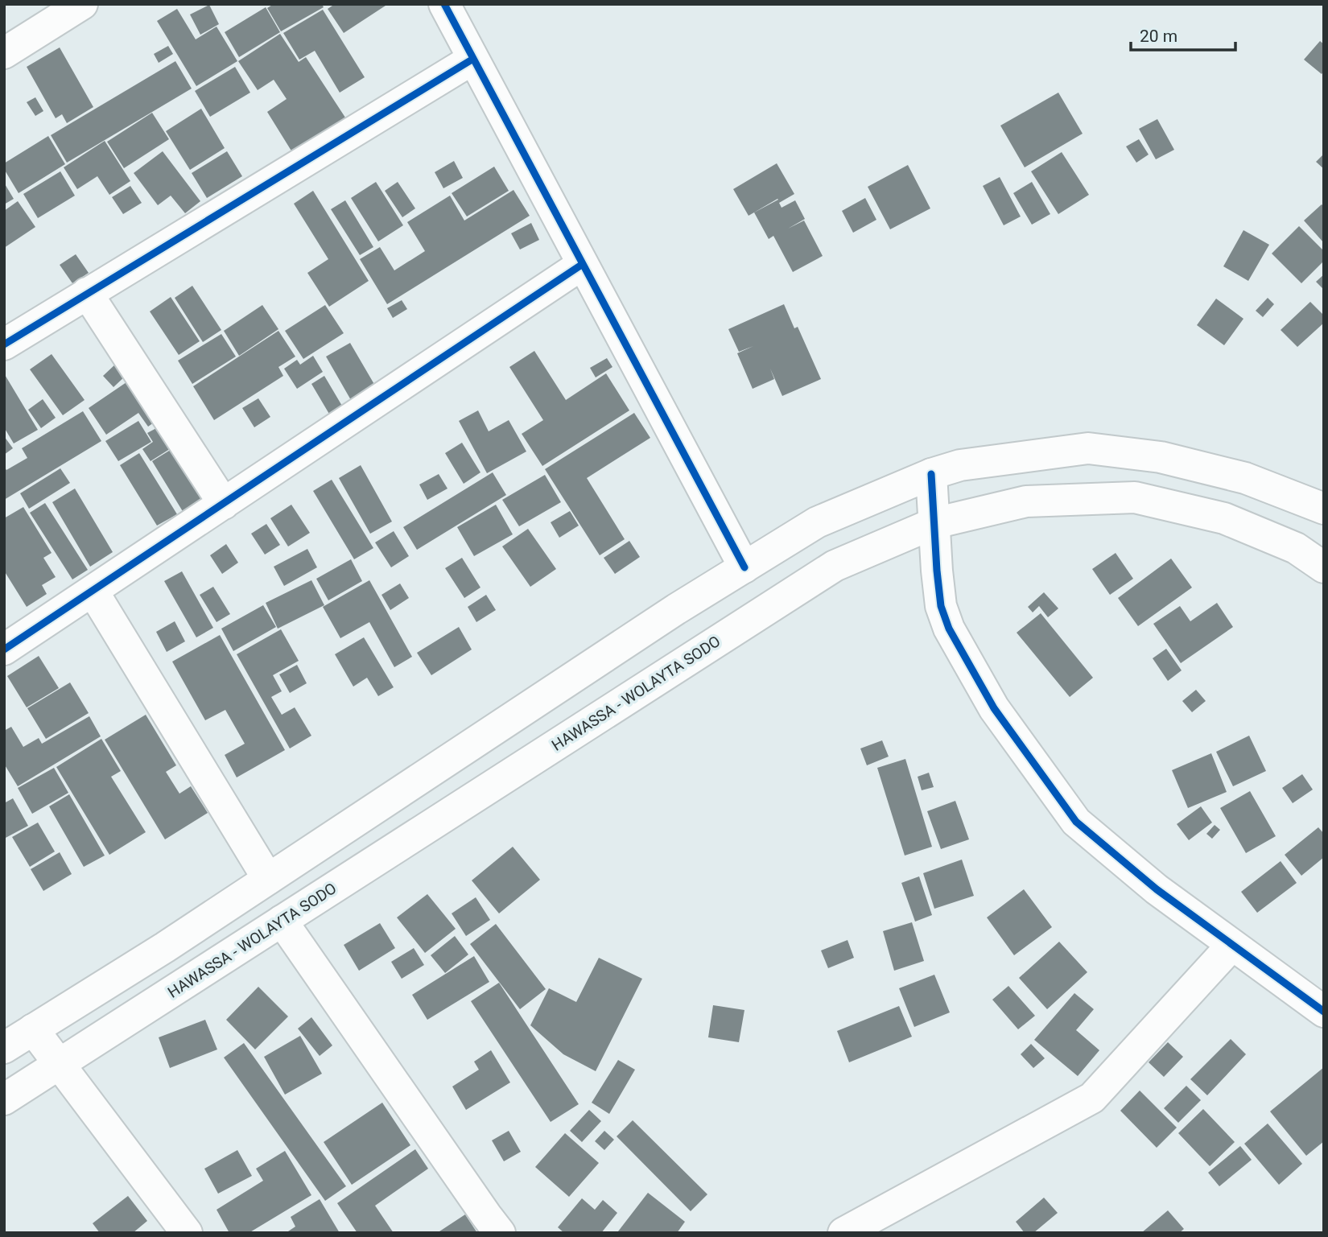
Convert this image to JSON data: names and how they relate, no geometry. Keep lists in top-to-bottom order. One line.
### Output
{"streets":{"street":["HAWASSA - WOLAYTA SODO"]},"scale_bar":"20 m"}
